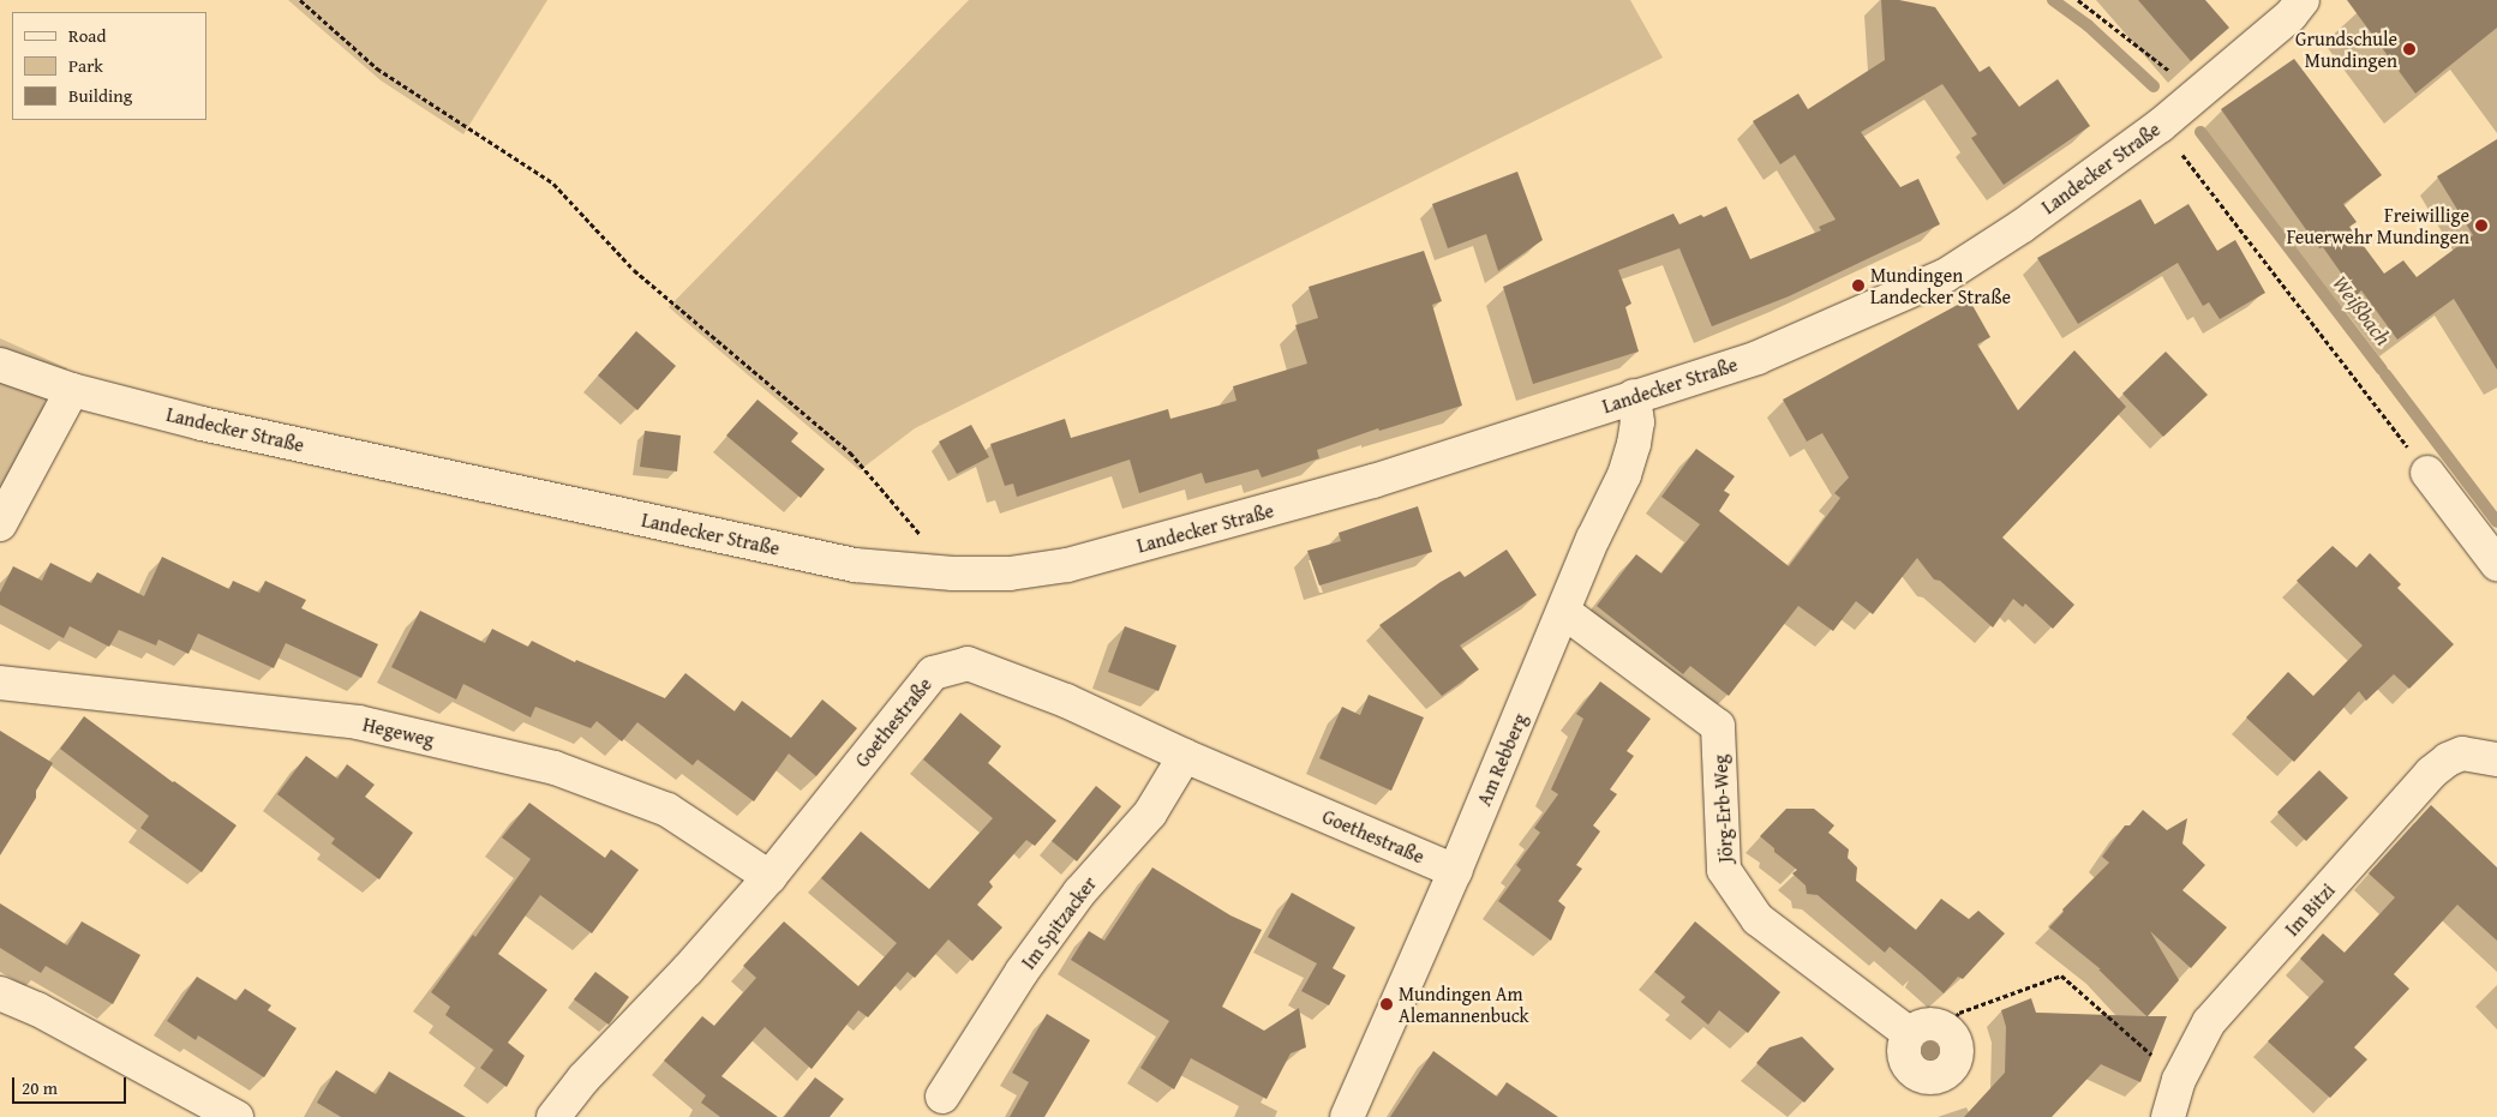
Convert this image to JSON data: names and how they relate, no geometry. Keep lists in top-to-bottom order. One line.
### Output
{"streets":{"street":["Landecker Straße","Goethestraße","Hegeweg","Am Rebberg","Jörg-Erb-Weg","Im Bitzi","Im Spitzacker"]},"crossings":[["Landecker Straße","Am Rebberg"],["Goethestraße","Hegeweg"],["Goethestraße","Am Rebberg"],["Goethestraße","Im Spitzacker"],["Am Rebberg","Jörg-Erb-Weg"]],"water":["Weißbach"],"places":["Grundschule Mundingen","Freiwillige Feuerwehr Mundingen","Mundingen Landecker Straße","Mundingen Am Alemannenbuck"],"legend":["Road","Park","Building"],"scale_bar":"20 m"}
